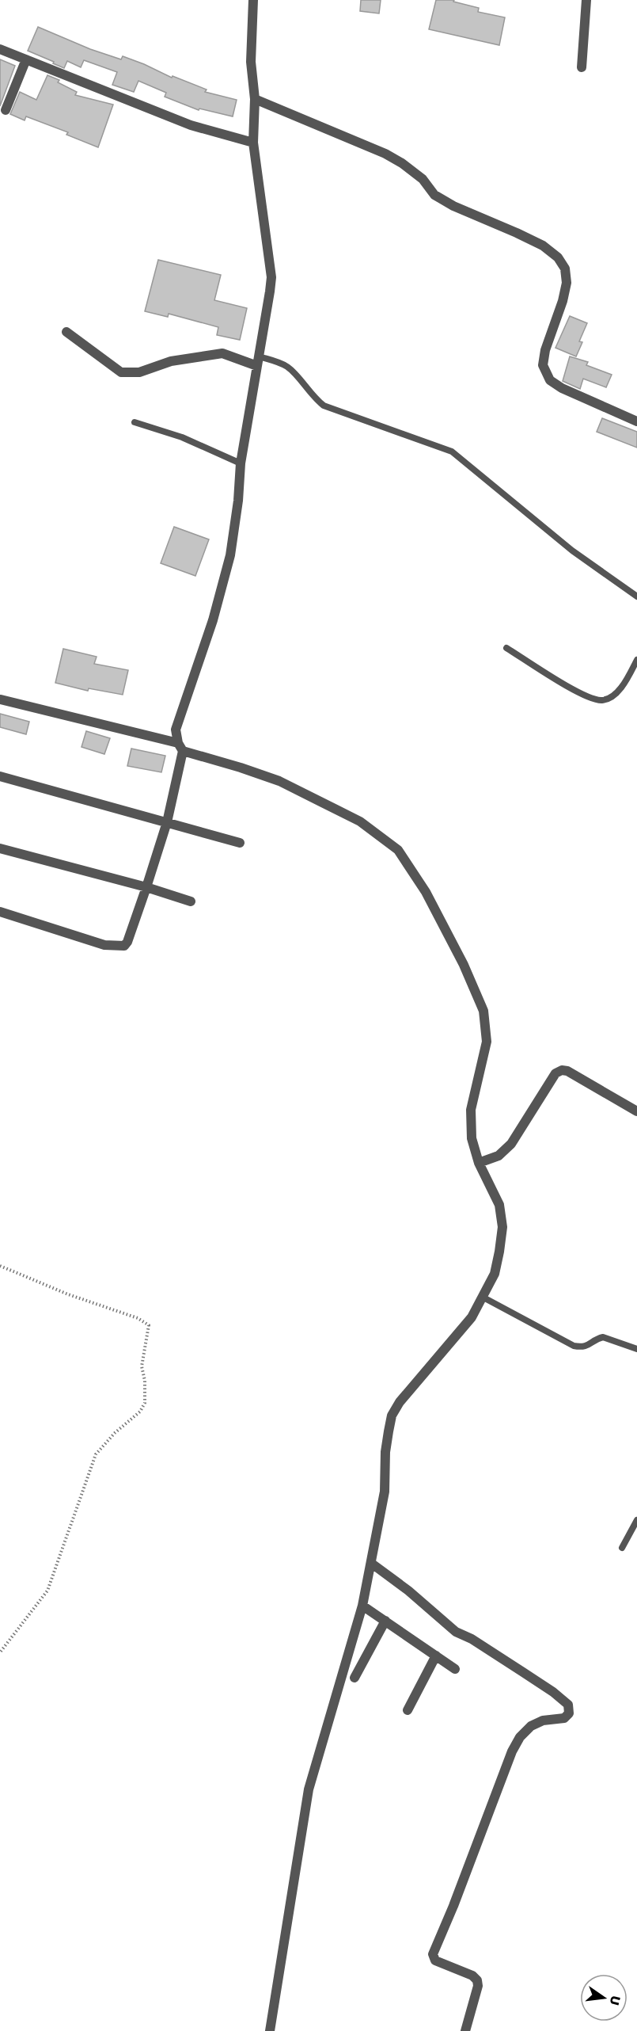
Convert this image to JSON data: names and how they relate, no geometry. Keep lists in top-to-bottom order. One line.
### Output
{"north":"right"}
